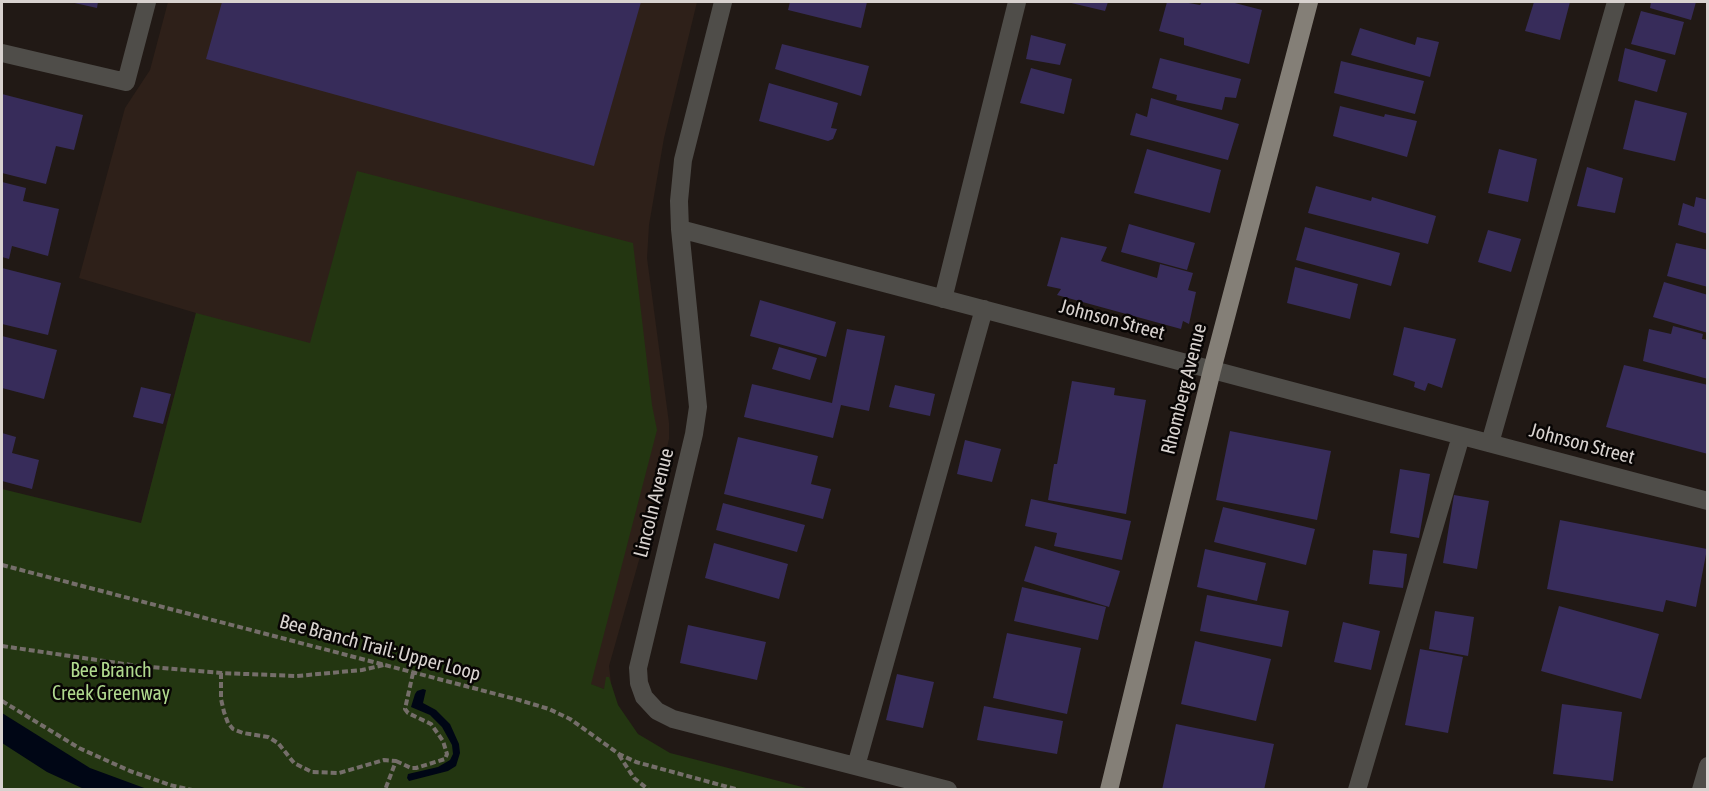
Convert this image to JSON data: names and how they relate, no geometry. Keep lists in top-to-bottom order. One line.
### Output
{"streets":{"main road":["Rhomberg Avenue"],"street":["Johnson Street","Lincoln Avenue"],"path":["Bee Branch Trail: Upper Loop"]},"crossings":[["Johnson Street","Rhomberg Avenue"],["Johnson Street","Lincoln Avenue"]],"parks":["Bee Branch Creek Greenway"]}
